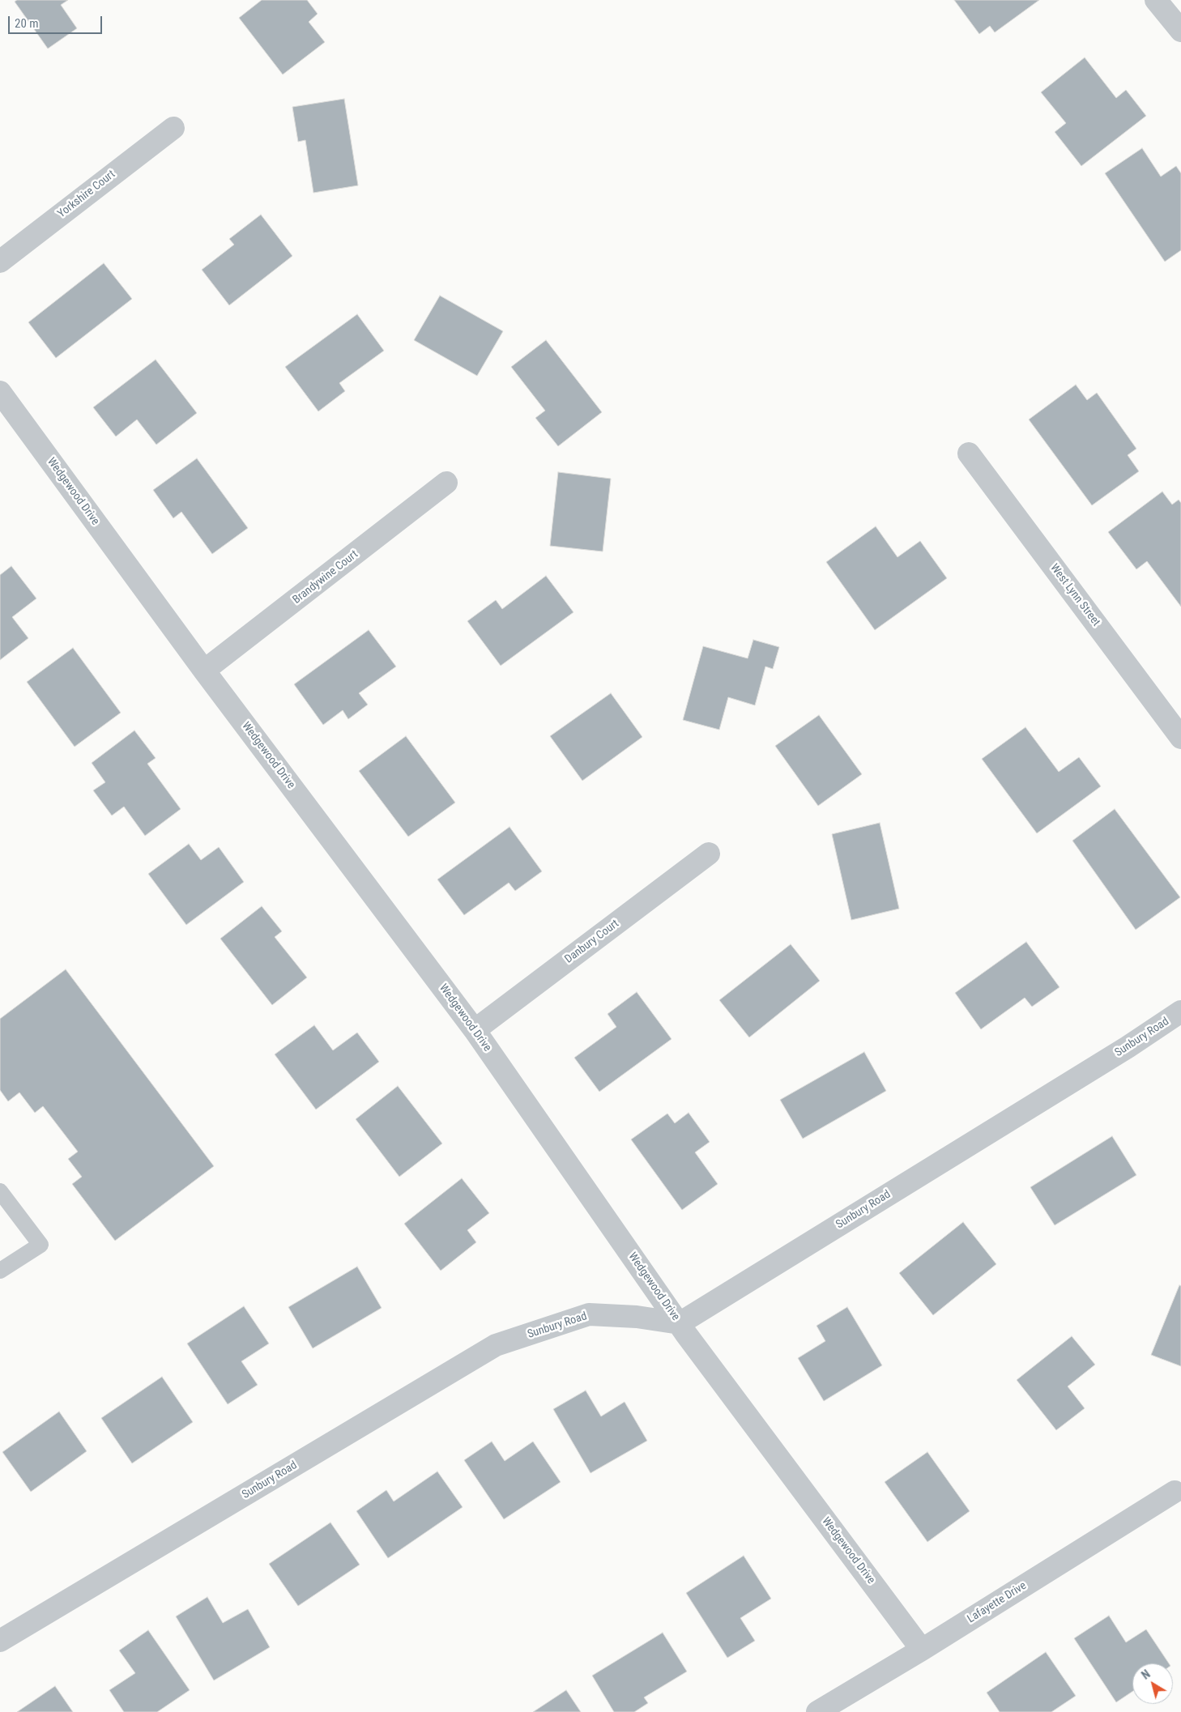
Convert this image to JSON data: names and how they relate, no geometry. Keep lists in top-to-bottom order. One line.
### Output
{"streets":{"street":["Yorkshire Court","Wedgewood Drive","Brandywine Court","West Lynn Street","Danbury Court","Sunbury Road","Lafayette Drive"]},"crossings":[["Wedgewood Drive","Brandywine Court"],["Wedgewood Drive","Danbury Court"],["Wedgewood Drive","Sunbury Road"],["Wedgewood Drive","Lafayette Drive"]],"scale_bar":"20 m","north":"top left"}
